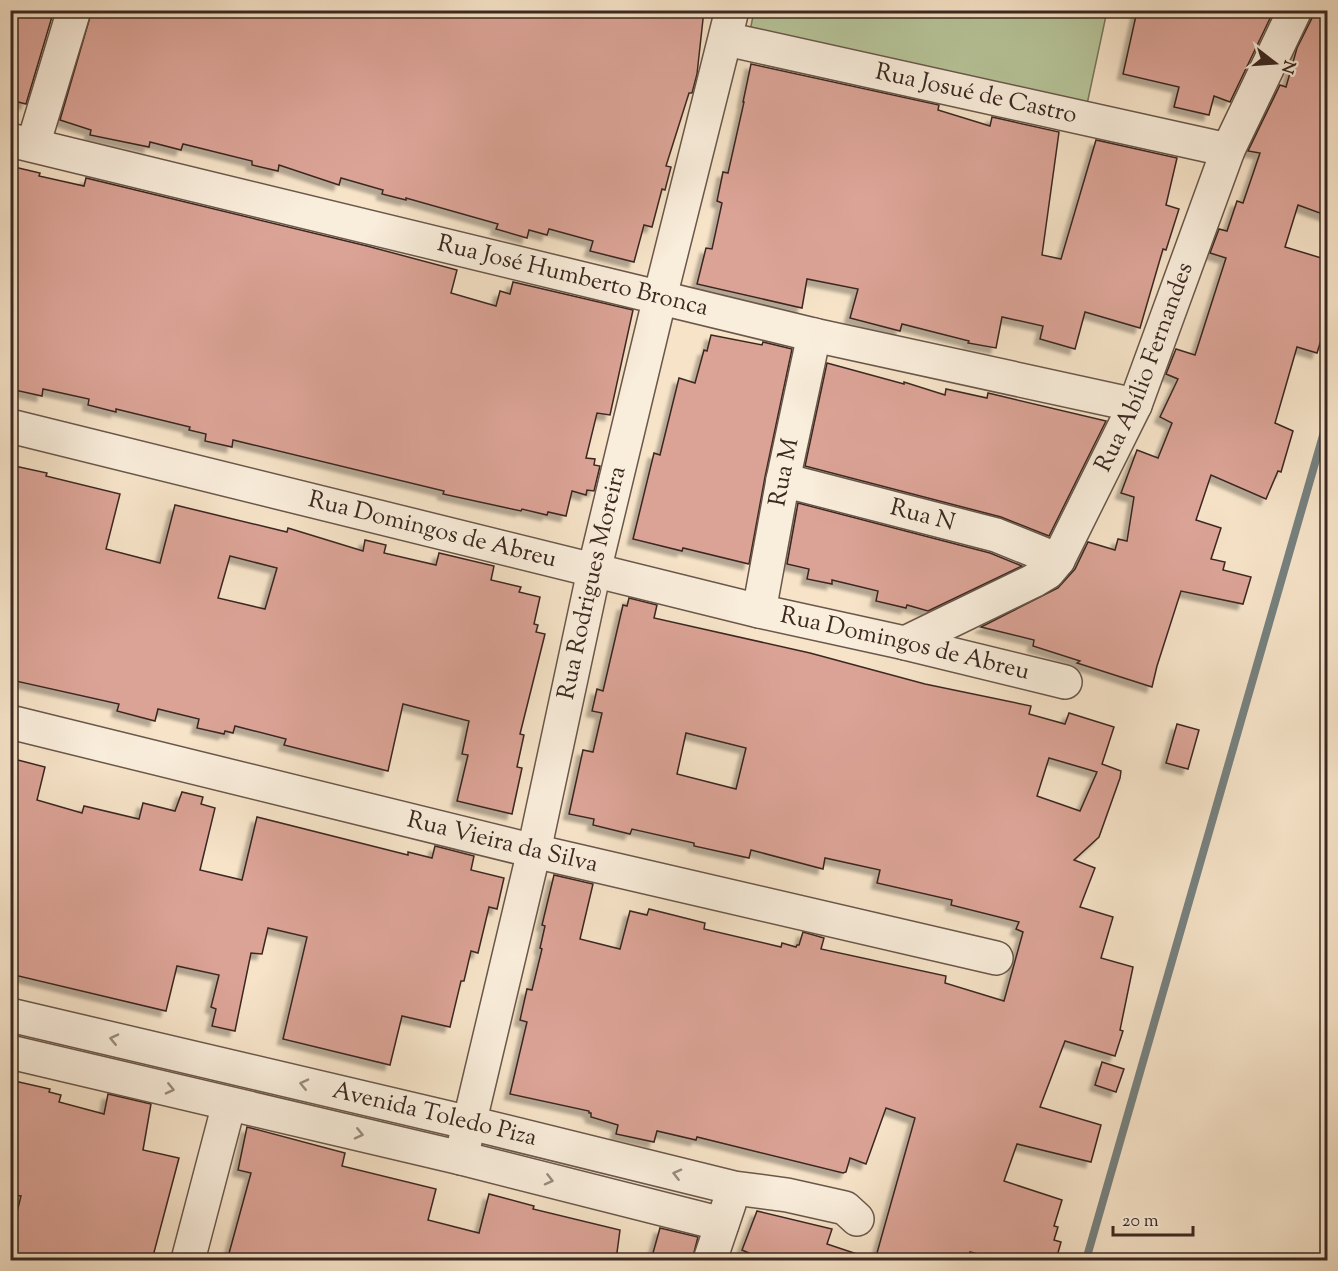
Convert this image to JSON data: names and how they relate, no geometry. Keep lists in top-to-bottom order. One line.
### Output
{"streets":{"street":["Rua Josué de Castro","Rua José Humberto Bronca","Rua Abílio Fernandes","Rua M","Rua N","Rua Domingos de Abreu","Rua Rodrigues Moreira","Rua Vieira da Silva","Avenida Toledo Piza"]},"crossings":[["Rua Josué de Castro","Rua Abílio Fernandes"],["Rua Josué de Castro","Rua Rodrigues Moreira"],["Rua José Humberto Bronca","Rua Abílio Fernandes"],["Rua José Humberto Bronca","Rua M"],["Rua José Humberto Bronca","Rua Rodrigues Moreira"],["Rua Abílio Fernandes","Rua N"],["Rua Abílio Fernandes","Rua Domingos de Abreu"],["Rua M","Rua N"],["Rua M","Rua Domingos de Abreu"],["Rua Domingos de Abreu","Rua Rodrigues Moreira"],["Rua Rodrigues Moreira","Rua Vieira da Silva"],["Rua Rodrigues Moreira","Avenida Toledo Piza"]],"scale_bar":"20 m","north":"right"}
